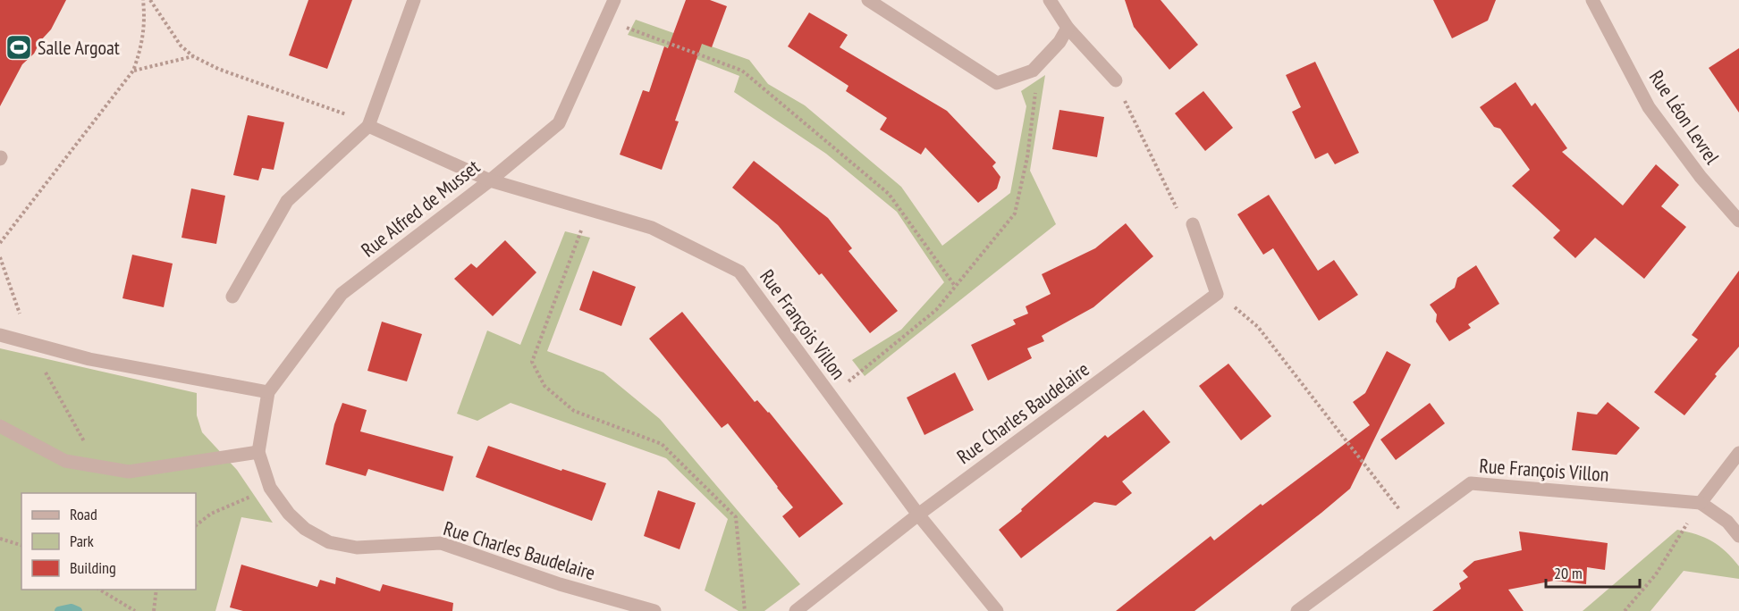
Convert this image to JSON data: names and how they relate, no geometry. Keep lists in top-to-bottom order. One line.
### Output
{"streets":{"street":["Rue Léon Levrel","Rue Alfred de Musset","Rue François Villon","Rue Charles Baudelaire"]},"crossings":[["Rue Alfred de Musset","Rue François Villon"],["Rue Alfred de Musset","Rue Charles Baudelaire"],["Rue François Villon","Rue Charles Baudelaire"]],"places":{"sports":["Salle Argoat"]},"legend":["Road","Park","Building"],"scale_bar":"20 m"}
